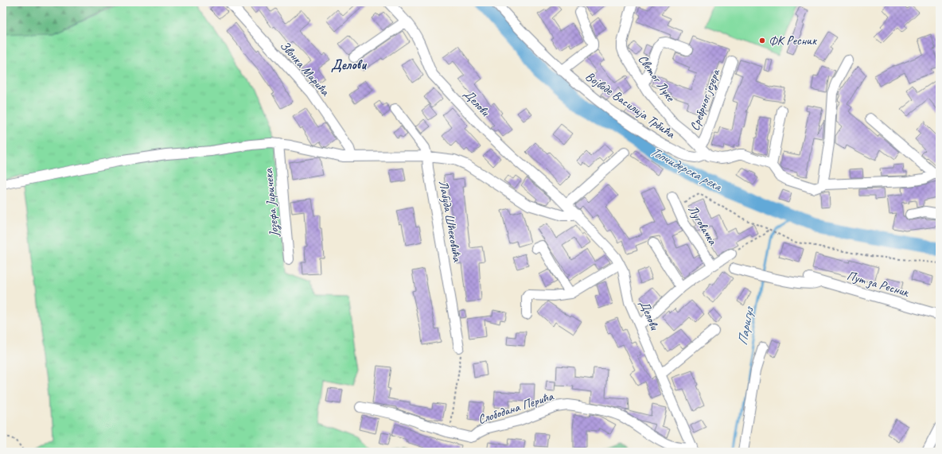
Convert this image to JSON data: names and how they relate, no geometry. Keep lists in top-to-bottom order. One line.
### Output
{"streets":{"street":["Звонка Марића","Светог Луке","Сребрног језера","Делови","Војводе Василија Трбића","Јозефа Јиричека","Лабуда Шћековића","Луговачка","Пут за Ресник","Слободана Перића"]},"crossings":[["Светог Луке","Сребрног језера"],["Светог Луке","Војводе Василија Трбића"],["Делови","Луговачка"],["Делови","Слободана Перића"]],"districts":["Делови"],"water":["Топчидерска река","Паригуз"],"places":["ФК Ресник"]}
